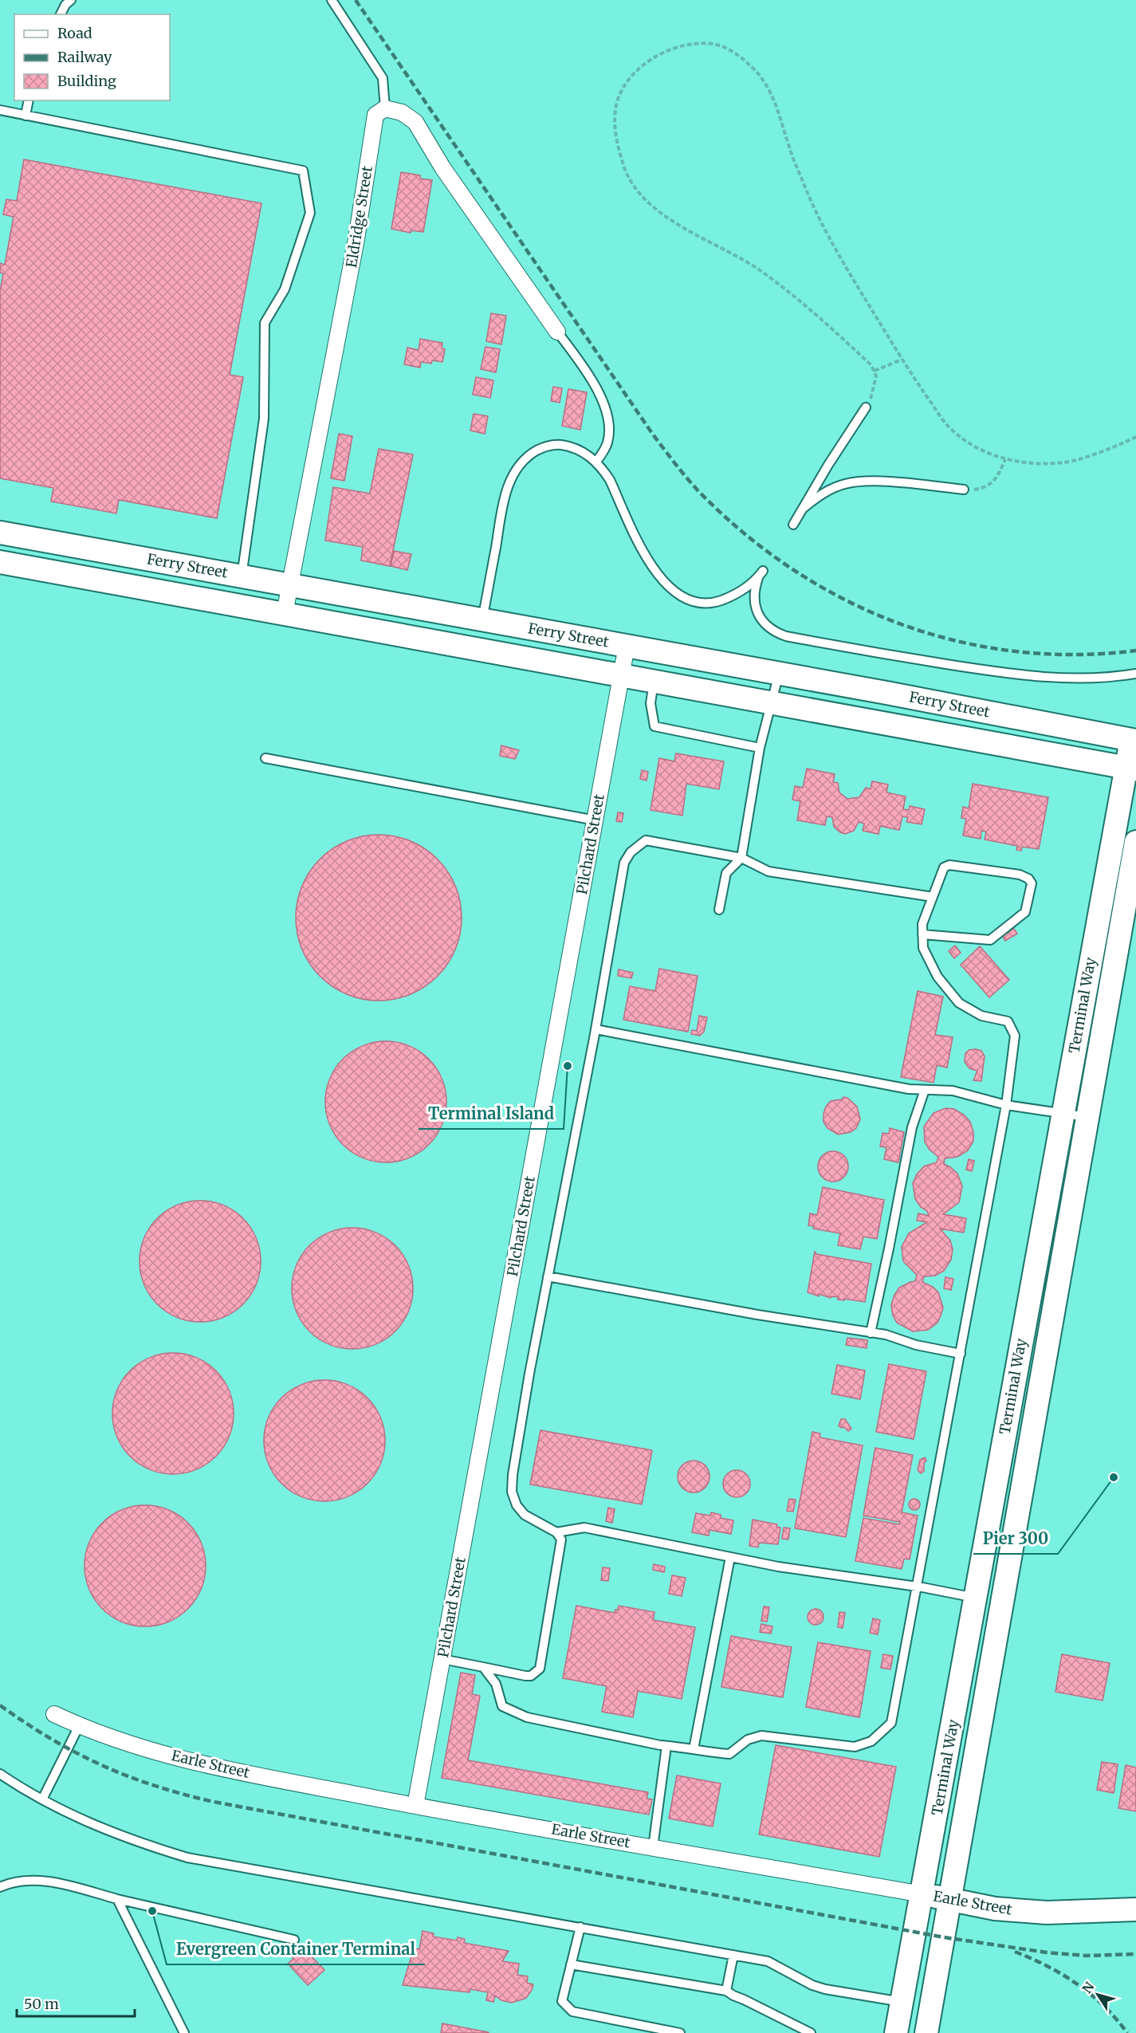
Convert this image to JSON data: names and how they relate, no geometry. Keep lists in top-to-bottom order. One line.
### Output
{"streets":{"main road":["Ferry Street","Terminal Way","Earle Street"],"street":["Eldridge Street","Pilchard Street"]},"crossings":[["Eldridge Street","Ferry Street"],["Ferry Street","Pilchard Street"],["Ferry Street","Terminal Way"],["Pilchard Street","Earle Street"],["Terminal Way","Earle Street"]],"places":["Terminal Island","Pier 300","Evergreen Container Terminal"],"legend":["Road","Railway","Building"],"scale_bar":"50 m","north":"top left"}
